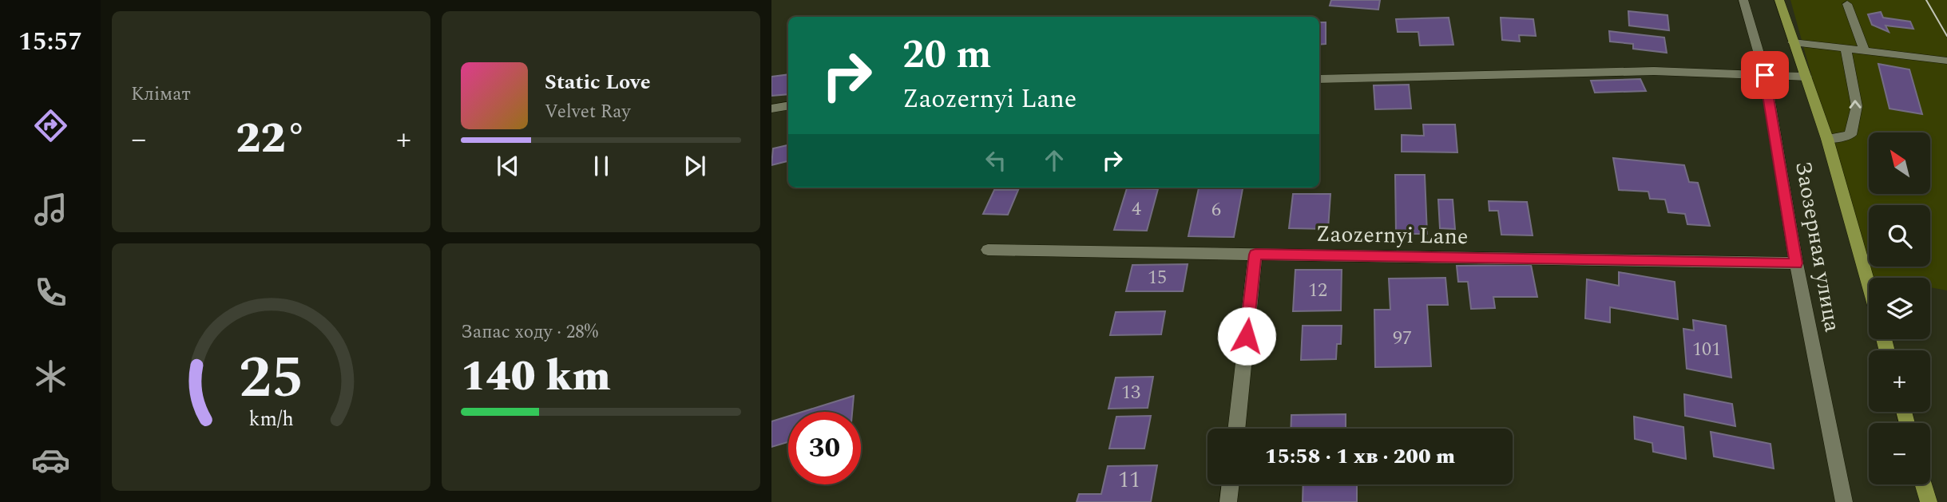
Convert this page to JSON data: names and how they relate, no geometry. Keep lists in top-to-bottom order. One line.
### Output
{"streets":{"street":["Zaozernyi Lane","Заозерная улица"]},"crossings":[["Zaozernyi Lane","Заозерная улица"]],"house_numbers":["4","6","15","12","97","101","13","11"],"north":"top left","page":{"tabs":"15:57","tile":["Клімат",["Запас ходу · 28%","140 km"]],"turn":["20 m","Zaozernyi Lane"],"song":["Static Love","Velvet Ray"],"heat":["−","22°","+"],"map_buttons":["+","−"],"limit":"30","trip":"15:58 · 1 хв · 200 m","gauge":["25","km/h"]}}
